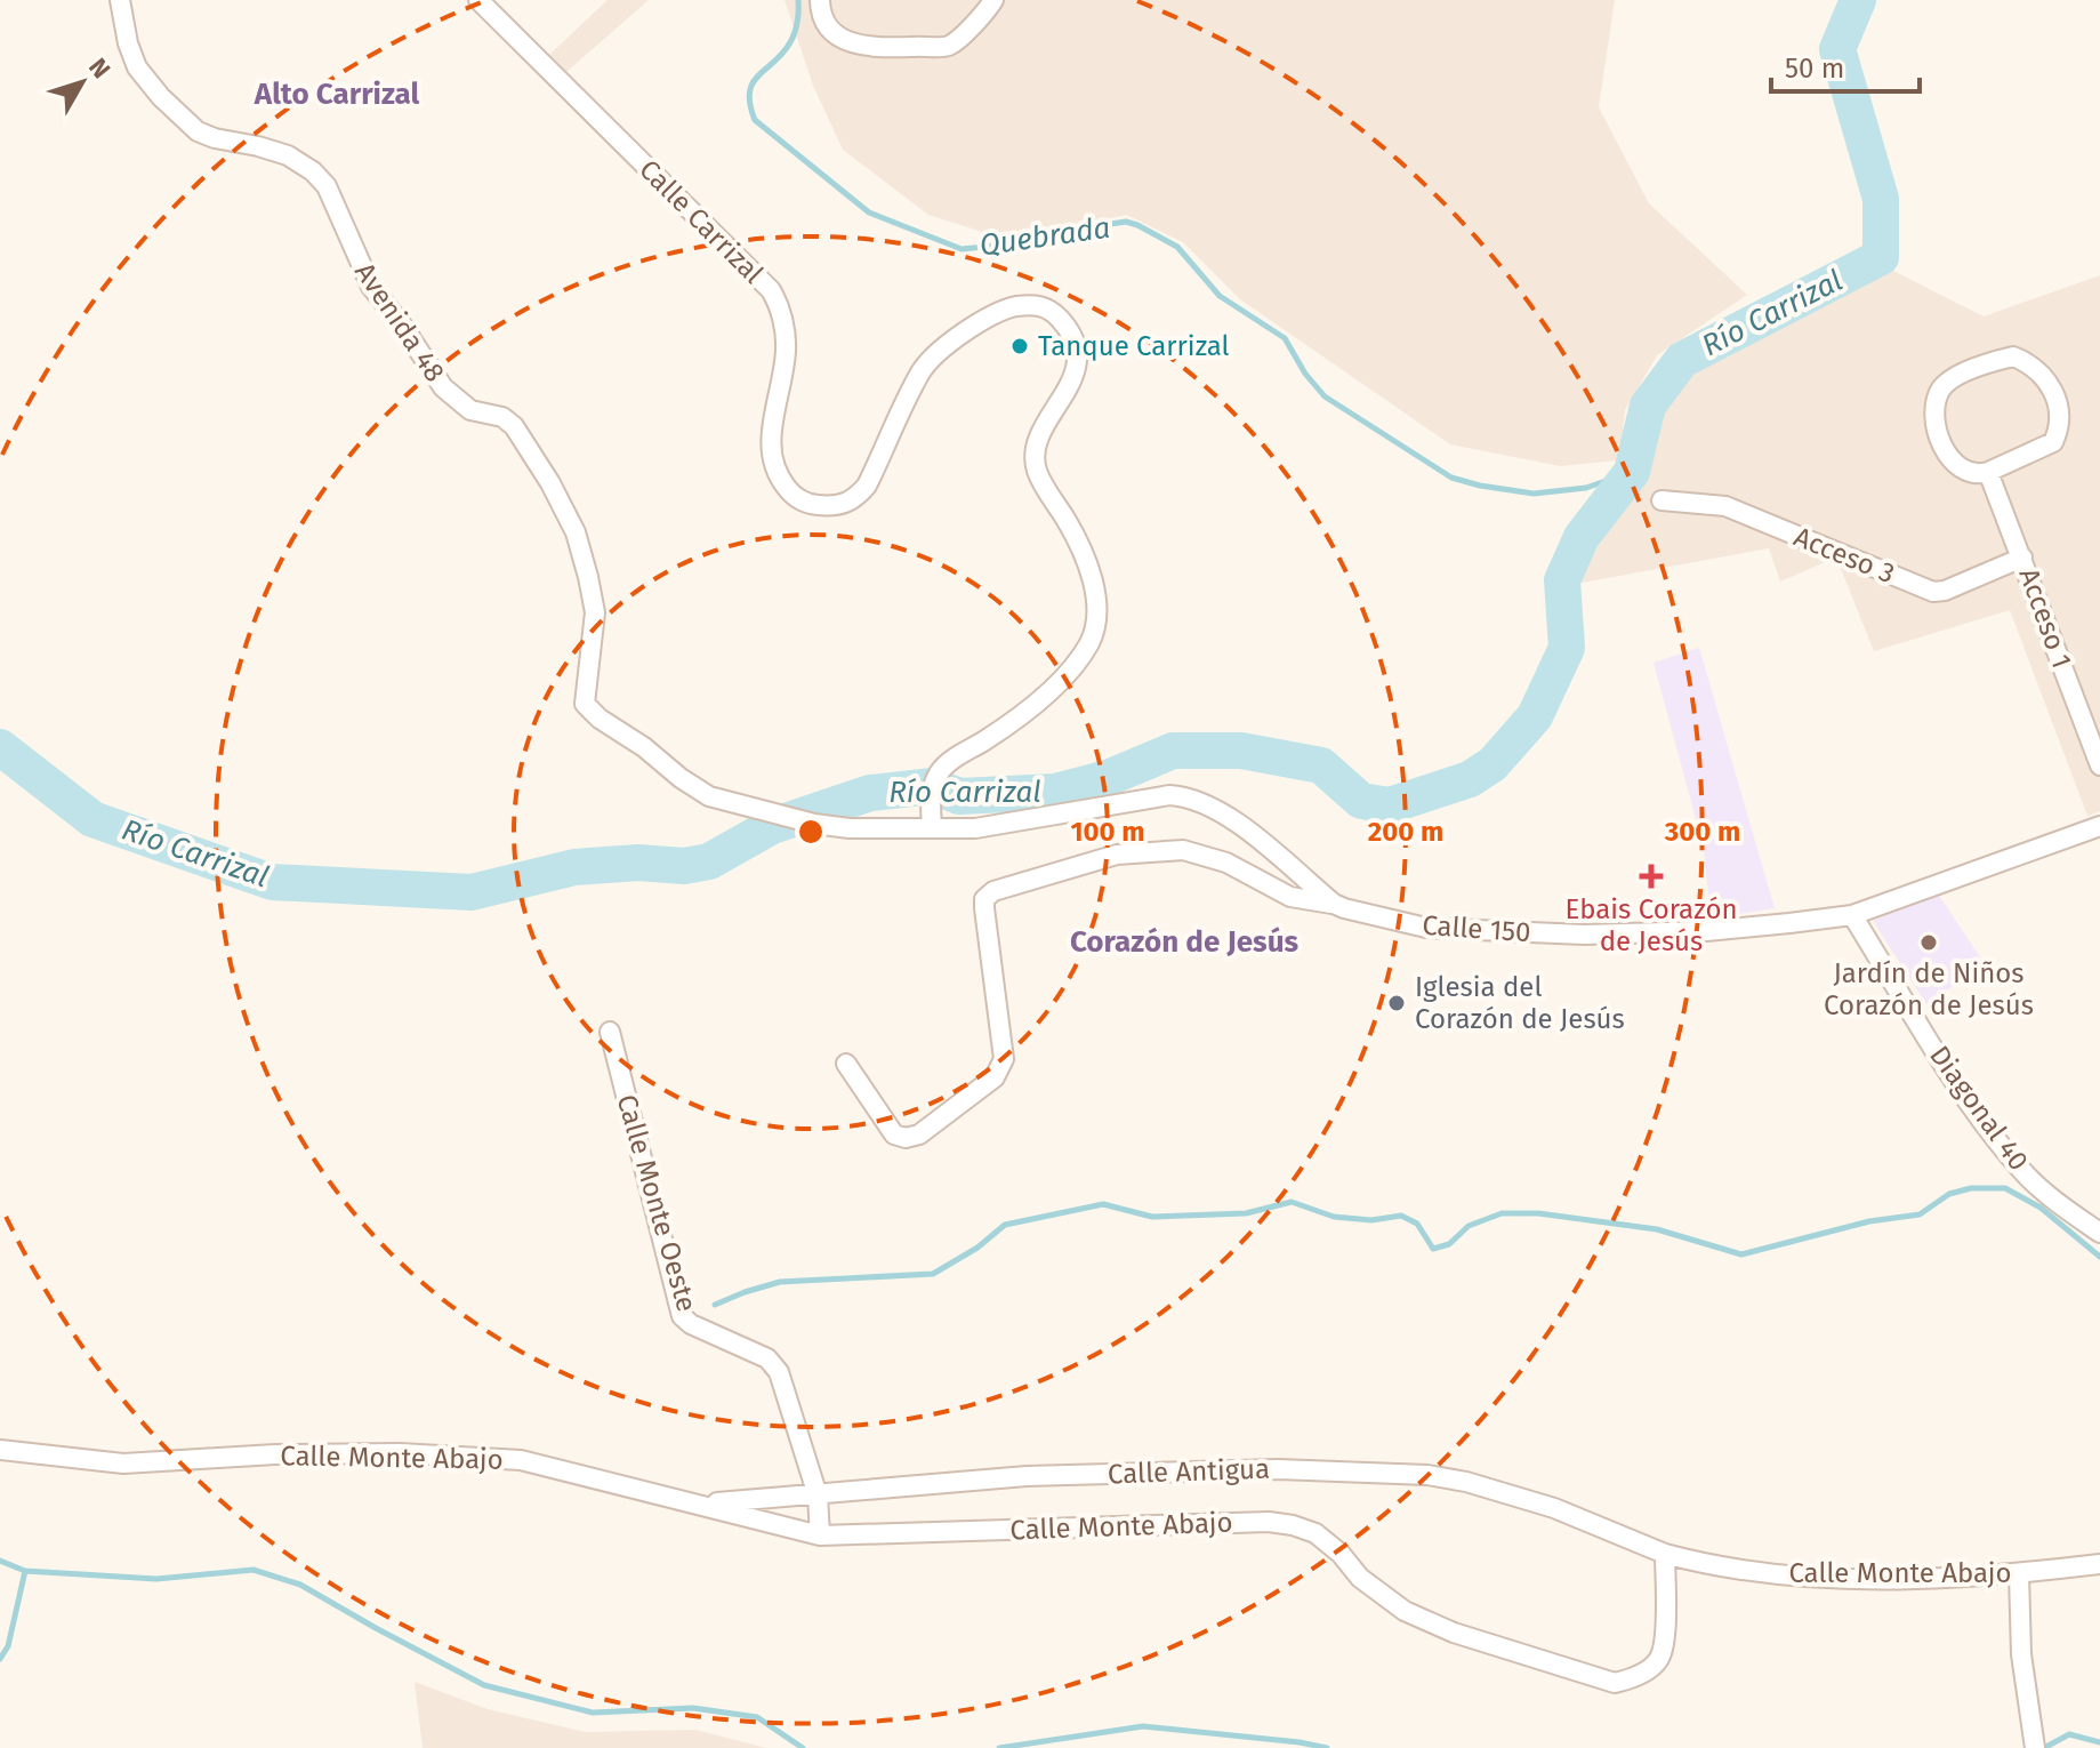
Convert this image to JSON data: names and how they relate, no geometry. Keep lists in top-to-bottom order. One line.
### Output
{"streets":{"street":["Calle Carrizal","Avenida 48","Acceso 3","Acceso 1","Calle 150","Diagonal 40","Calle Monte Oeste","Calle Monte Abajo","Calle Antigua"]},"crossings":[["Calle Carrizal","Avenida 48"],["Calle Carrizal","Calle 150"],["Avenida 48","Calle 150"],["Acceso 3","Acceso 1"],["Calle 150","Diagonal 40"],["Calle Monte Oeste","Calle Monte Abajo"],["Calle Monte Oeste","Calle Antigua"],["Calle Monte Abajo","Calle Antigua"]],"districts":["Alto Carrizal","Corazón de Jesús"],"water":["Quebrada","Río Carrizal"],"places":{"other":["Tanque Carrizal","Jardín de Niños Corazón de Jesús","Iglesia del Corazón de Jesús"],"health":["Ebais Corazón de Jesús"]},"scale_bar":"50 m","north":"top right","rings":["100 m","200 m","300 m"]}
